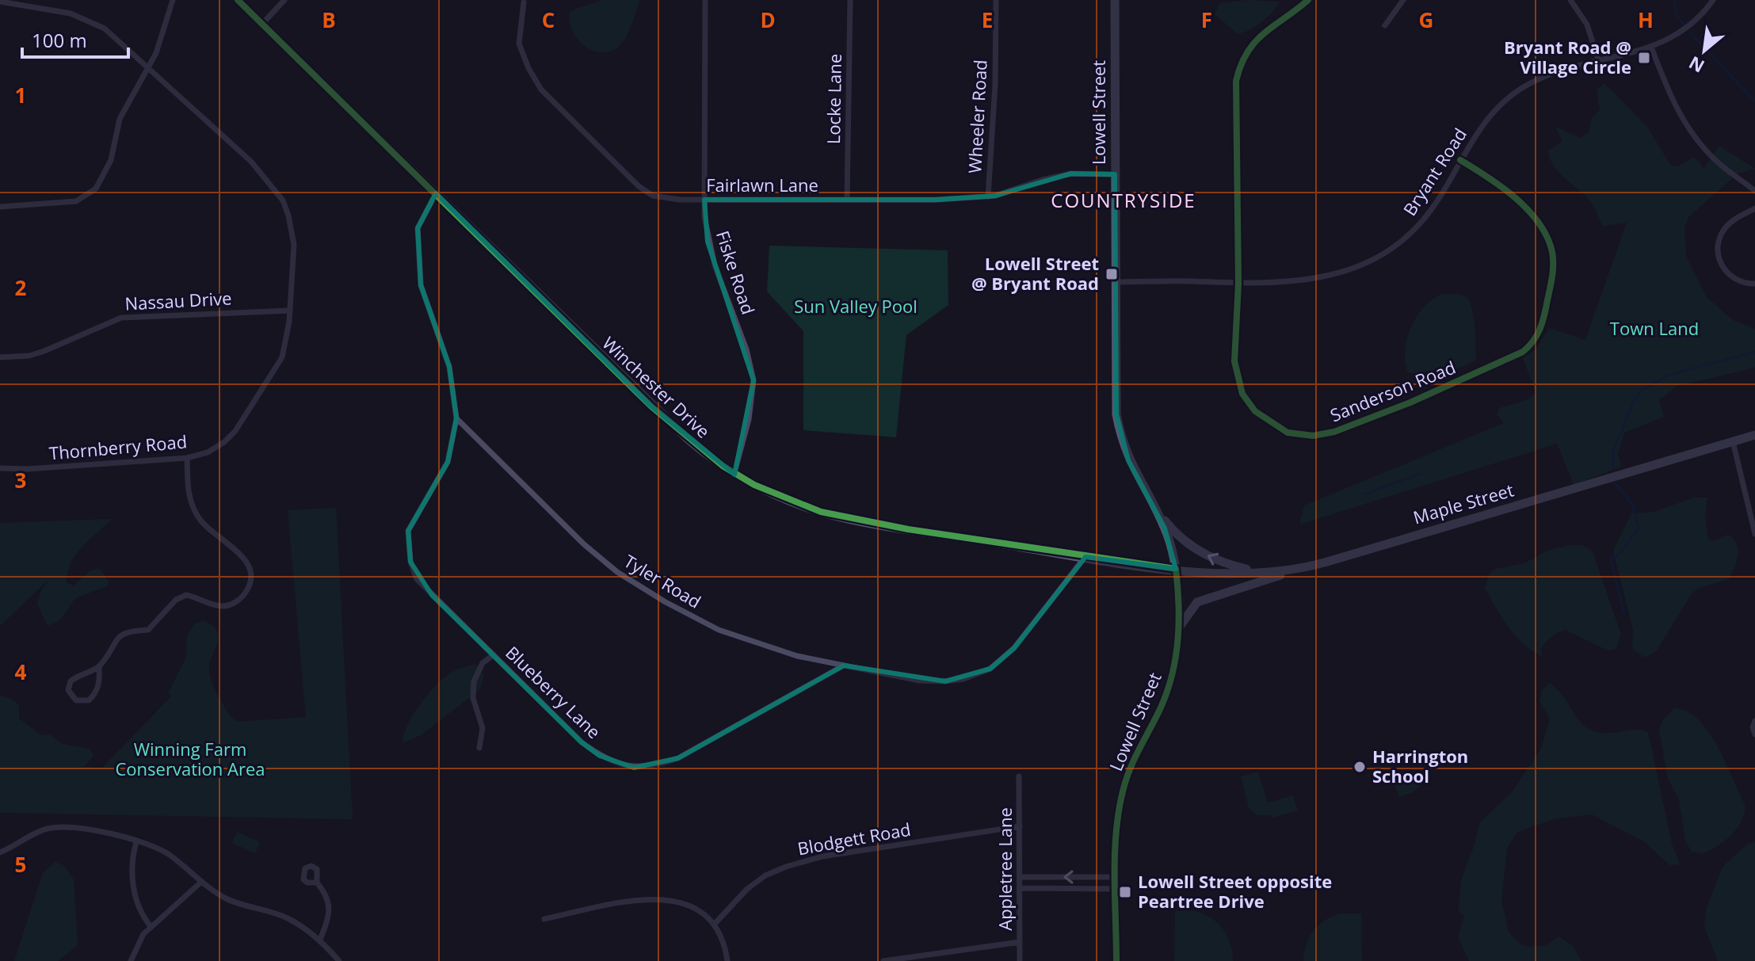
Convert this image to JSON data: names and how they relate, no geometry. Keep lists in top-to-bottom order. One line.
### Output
{"streets":{"main road":["Lowell Street","Winchester Drive","Maple Street"],"street":["Locke Lane","Wheeler Road","Bryant Road","Fairlawn Lane","Fiske Road","Nassau Drive","Sanderson Road","Thornberry Road","Tyler Road","Blueberry Lane","Blodgett Road","Appletree Lane"]},"crossings":[["Locke Lane","Fairlawn Lane"],["Lowell Street","Bryant Road"],["Lowell Street","Fairlawn Lane"],["Lowell Street","Winchester Drive"],["Lowell Street","Maple Street"],["Wheeler Road","Fairlawn Lane"],["Bryant Road","Sanderson Road"],["Fairlawn Lane","Fiske Road"],["Fiske Road","Winchester Drive"],["Nassau Drive","Thornberry Road"],["Winchester Drive","Maple Street"],["Winchester Drive","Tyler Road"],["Tyler Road","Blueberry Lane"],["Blodgett Road","Appletree Lane"]],"districts":["COUNTRYSIDE"],"parks":["Sun Valley Pool","Town Land","Winning Farm Conservation Area"],"places":{"transit":["Bryant Road @ Village Circle","Lowell Street @ Bryant Road","Lowell Street opposite Peartree Drive"],"other":["Harrington School"]},"scale_bar":"100 m","north":"bottom left","grid":{"columns":["B","C","D","E","F","G","H"],"rows":["1","2","3","4","5"]}}
